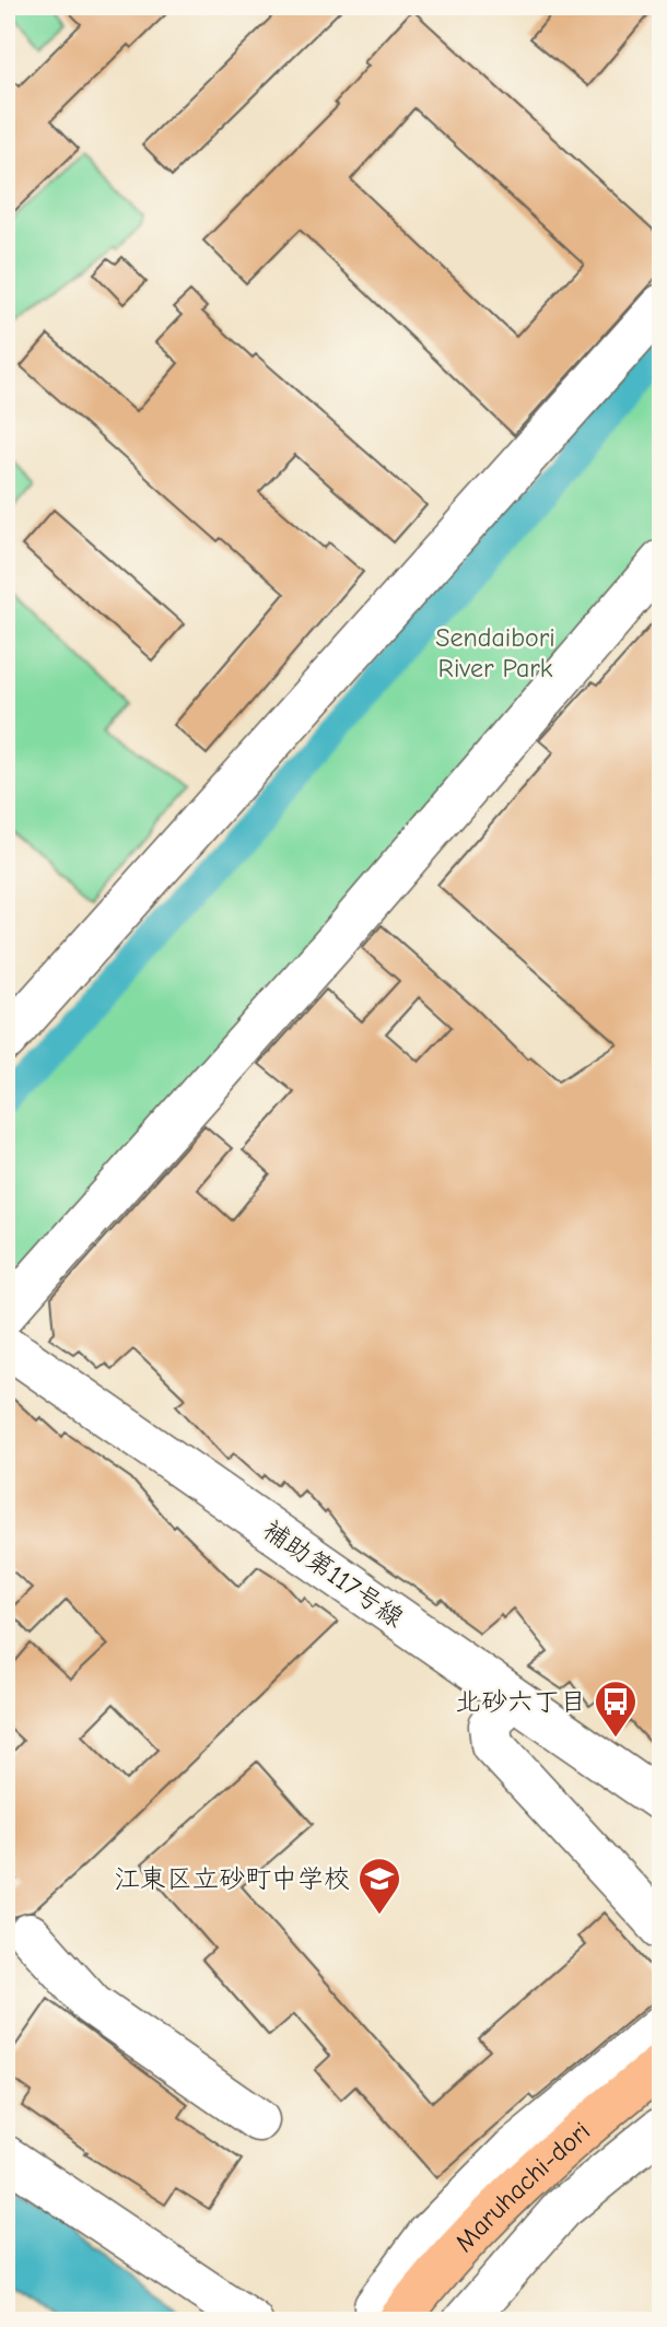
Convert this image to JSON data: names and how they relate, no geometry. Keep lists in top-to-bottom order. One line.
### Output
{"streets":{"main road":["Maruhachi-dori"],"street":["補助第117号線"]},"parks":["Sendaibori River Park"],"places":{"bus stop":["北砂六丁目"],"school or university":["江東区立砂町中学校"]}}
